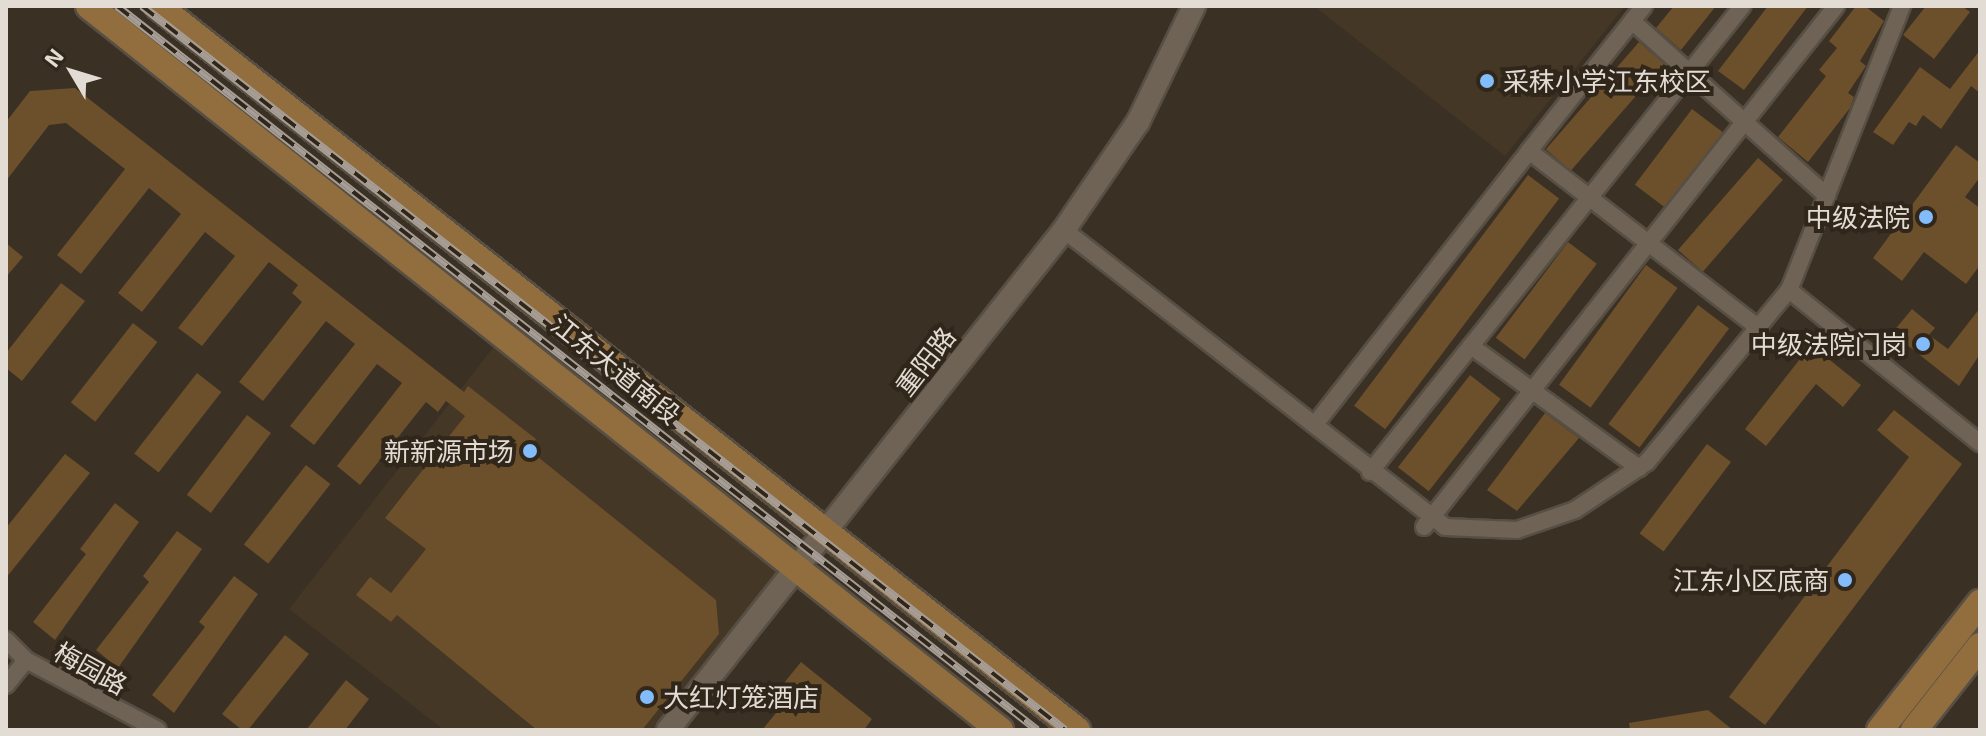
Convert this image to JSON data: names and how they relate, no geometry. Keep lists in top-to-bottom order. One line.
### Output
{"streets":{"main road":["江东大道南段"],"street":["重阳路","梅园路"]},"crossings":[["重阳路","江东大道南段"]],"places":["采秣小学江东校区","中级法院","中级法院门岗","新新源市场","江东小区底商","大红灯笼酒店"],"north":"top left"}
